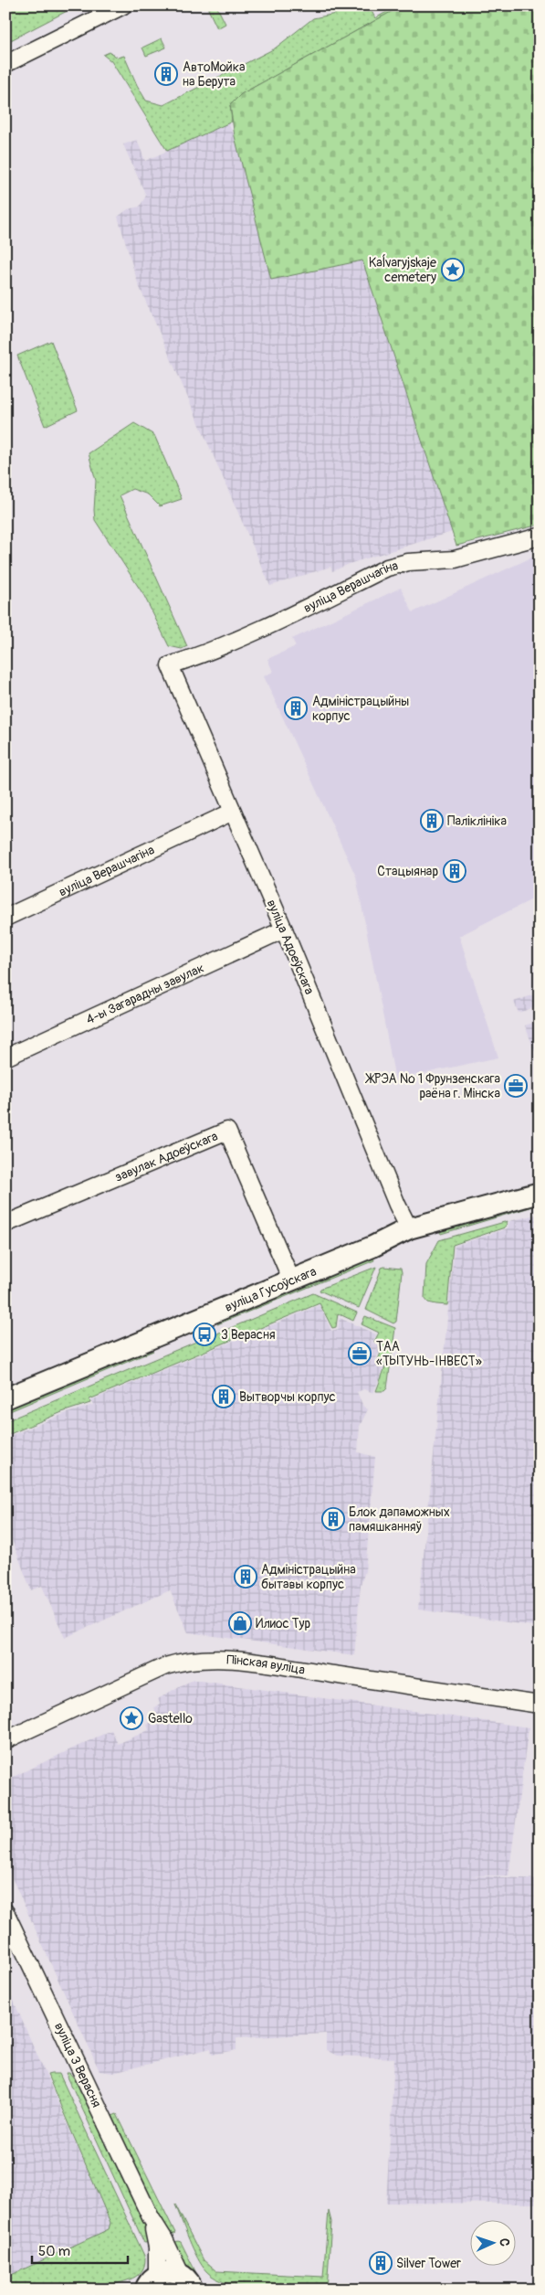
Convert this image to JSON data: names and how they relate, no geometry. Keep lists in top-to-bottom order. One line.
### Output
{"streets":{"main road":["вуліца Гусоўскага"],"street":["вуліца Верашчагіна","вуліца Адоеўскага","4-ы Загарадны завулак","завулак Адоеўскага","Пінская вуліца","вуліца 3 Верасня"]},"crossings":[["вуліца Верашчагіна","вуліца Адоеўскага"],["вуліца Адоеўскага","4-ы Загарадны завулак"],["вуліца Адоеўскага","вуліца Гусоўскага"],["завулак Адоеўскага","вуліца Гусоўскага"]],"places":{"building":["АвтоМойка на Берута","Адміністрацыйны корпус","Паліклініка","Стацыянар","Вытворчы корпус","Блок дапаможных памяшканняў","Адміністрацыйна бытавы корпус","Silver Tower"],"place":["Kaĺvaryjskaje cemetery","Gastello"],"office":["ЖРЭА № 1 Фрунзенскага раёна г. Мінска","ТАА «ТЫТУНЬ-IНВЕСТ»"],"bus stop":["3 Верасня"],"shop":["Илиос Тур"]},"scale_bar":"50 m","north":"right"}
